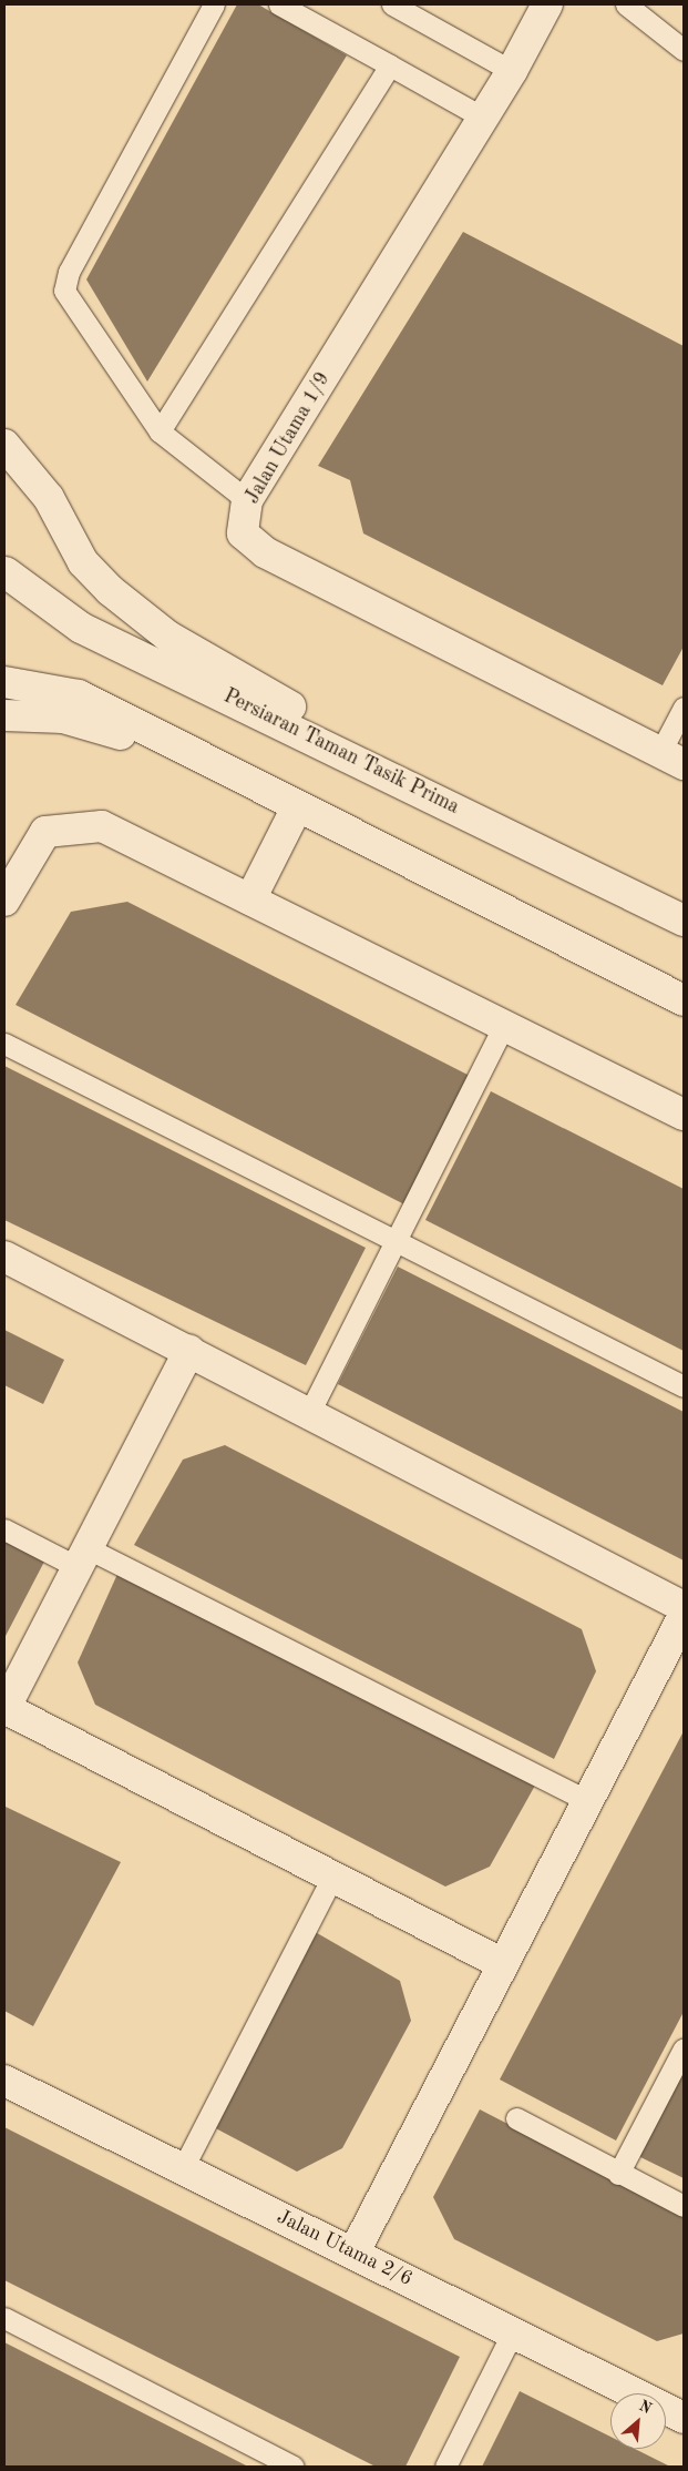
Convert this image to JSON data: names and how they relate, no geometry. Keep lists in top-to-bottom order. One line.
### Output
{"streets":{"street":["Jalan Utama 1/9","Persiaran Taman Tasik Prima","Jalan Utama 2/6"]},"north":"top right"}
